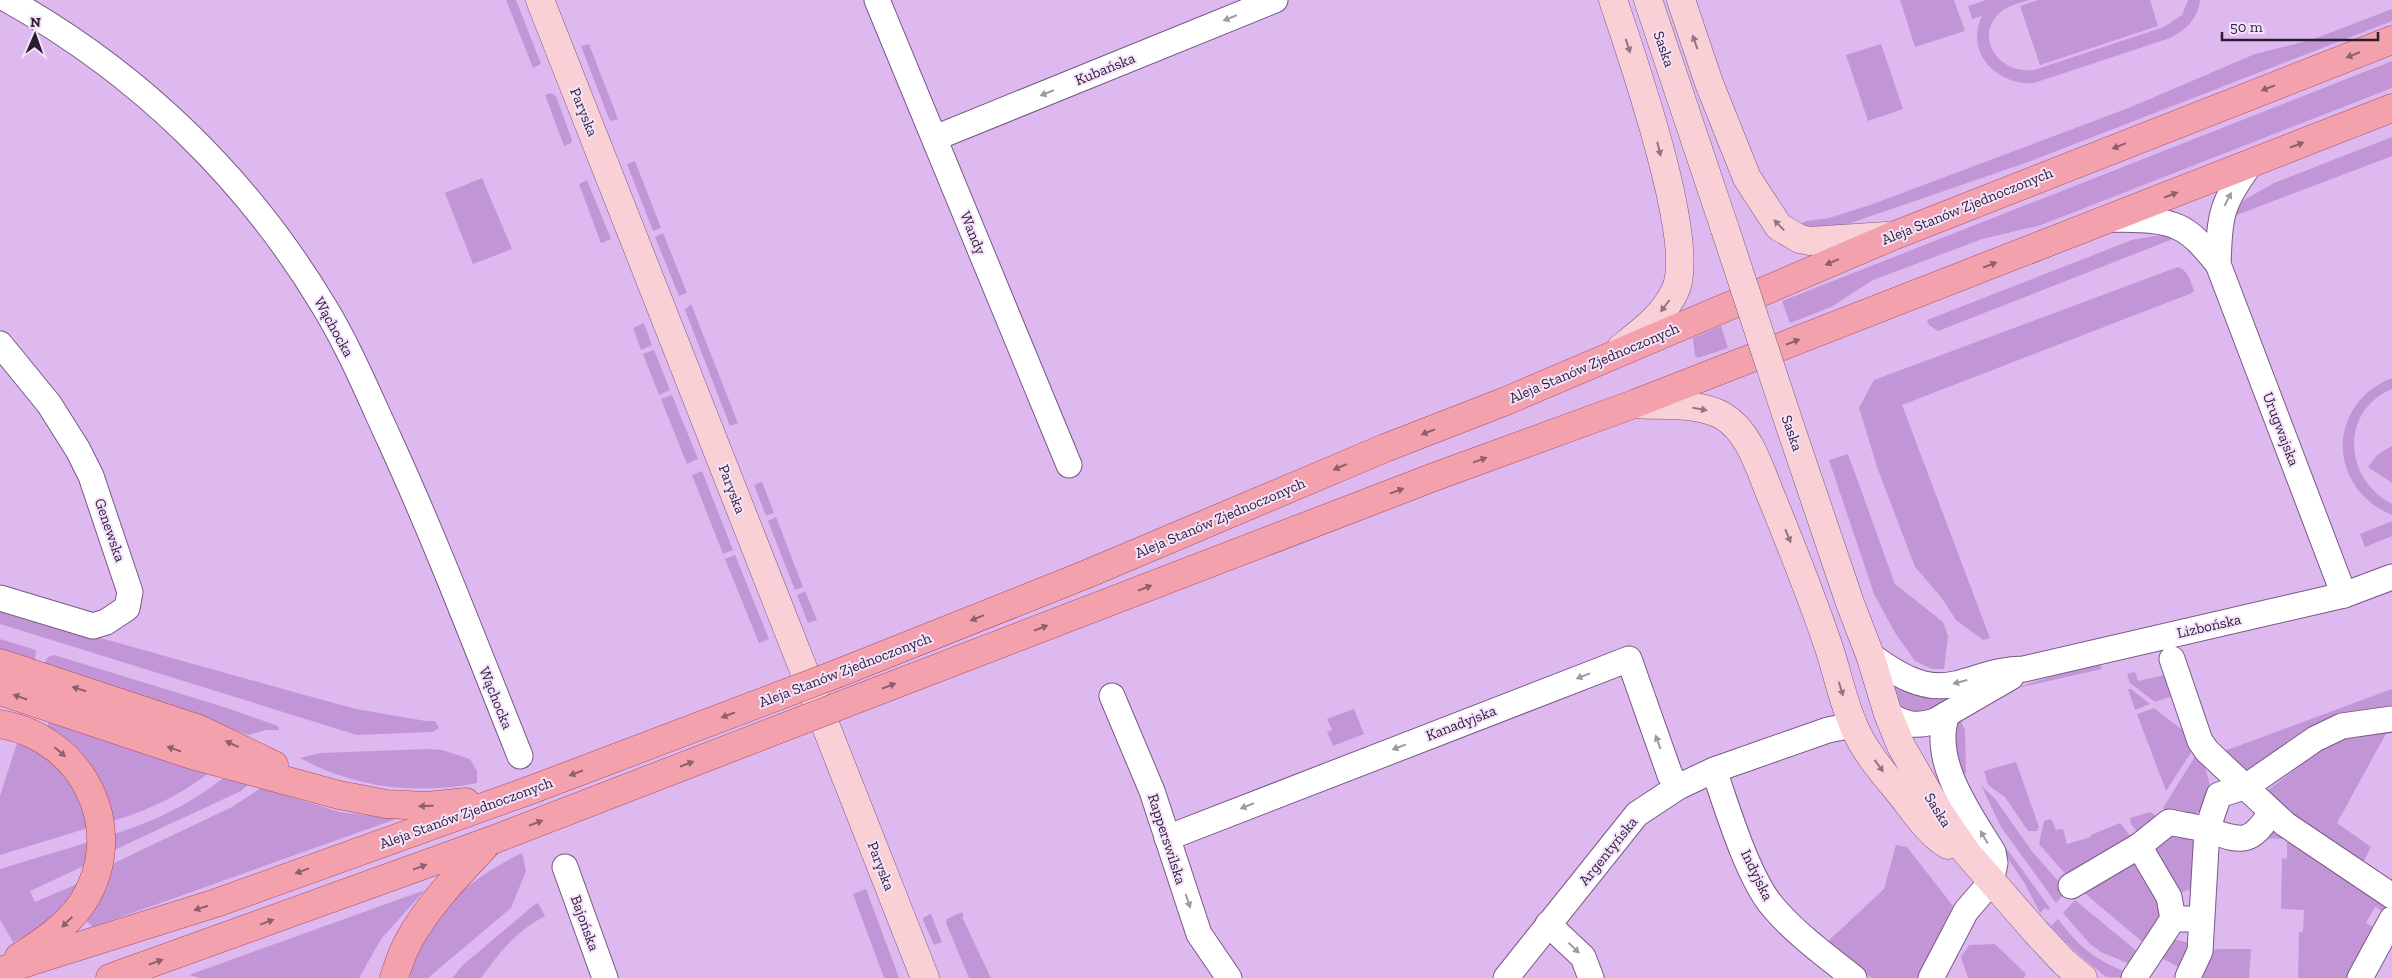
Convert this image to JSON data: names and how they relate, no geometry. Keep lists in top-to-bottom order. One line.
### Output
{"streets":{"main road":["Aleja Stanów Zjednoczonych"],"street":["Saska","Kubańska","Paryska","Wandy","Wąchocka","Urugwajska","Genewska","Lizbońska","Kanadyjska","Rapperswilska","Argentyńska","Indyjska","Bajońska"]},"crossings":[["Saska","Aleja Stanów Zjednoczonych"],["Saska","Lizbońska"],["Saska","Argentyńska"],["Kubańska","Wandy"],["Aleja Stanów Zjednoczonych","Urugwajska"],["Urugwajska","Lizbońska"],["Kanadyjska","Rapperswilska"],["Kanadyjska","Argentyńska"],["Argentyńska","Indyjska"]],"one_way":["Kubańska","Kanadyjska","Rapperswilska"],"scale_bar":"50 m","north":"top"}
